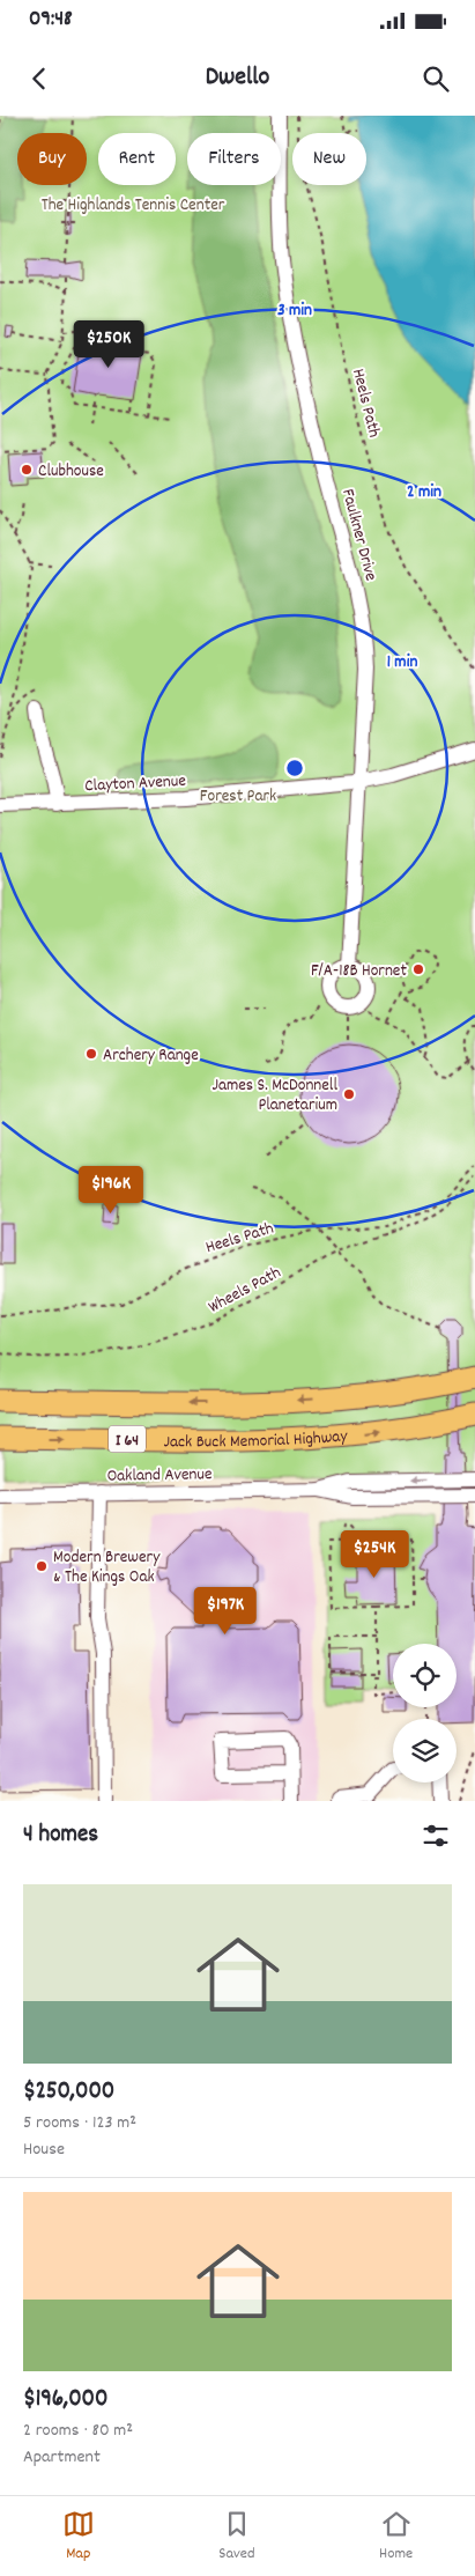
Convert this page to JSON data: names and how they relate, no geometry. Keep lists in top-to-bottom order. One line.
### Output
{"streets":{"highway":["Jack Buck Memorial Highway","I 64"],"street":["Faulkner Drive","Clayton Avenue","Oakland Avenue"],"path":["Heels Path","Wheels Path"]},"crossings":[["Faulkner Drive","Clayton Avenue"]],"parks":["The Highlands Tennis Center","Forest Park"],"places":["Clubhouse","F/A-18B Hornet","Archery Range","James S. McDonnell Planetarium","Modern Brewery & The Kings Oak"],"page":{"status":"09:48","header":"Dwello","chip":["Buy","Rent","Filters","New"],"price":["$250K","$196K","$254K","$197K"],"heading":"4 homes","list":[{"name":"$250,000","note":"5 rooms · 123 m² · House"},{"name":"$196,000","note":"2 rooms · 80 m² · Apartment"}],"tabs":["Map","Saved","Home"]},"rings":["3 min","2 min","1 min"]}
